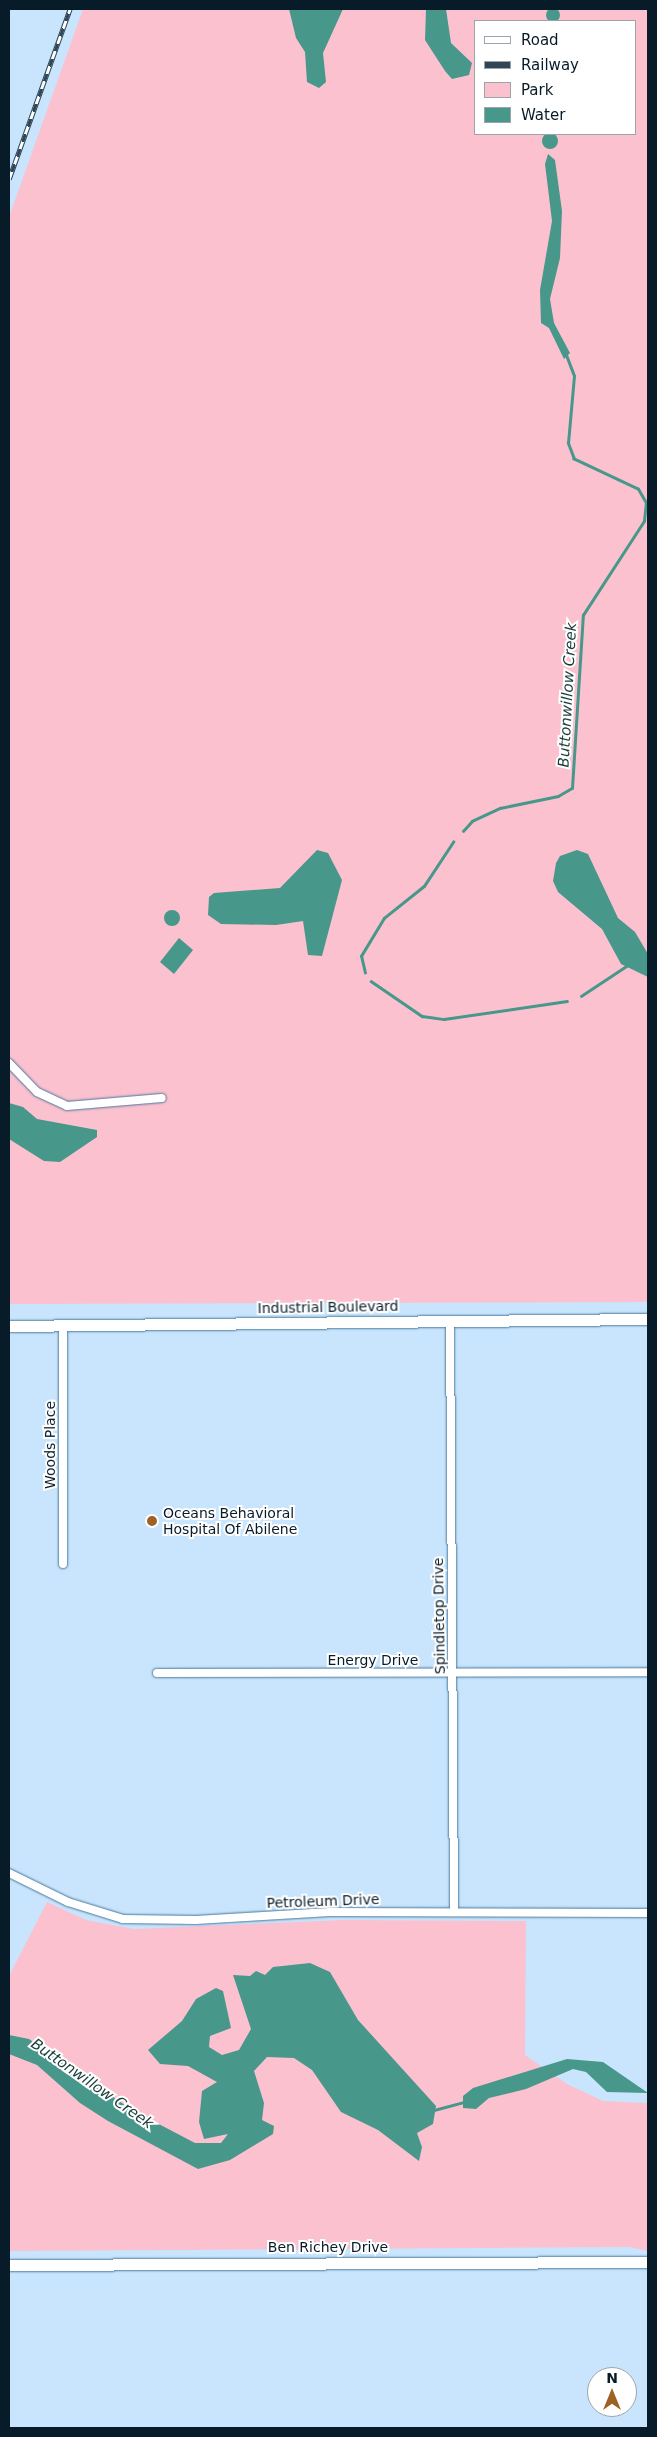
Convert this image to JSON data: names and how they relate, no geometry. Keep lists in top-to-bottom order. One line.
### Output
{"streets":{"main road":["Industrial Boulevard","Ben Richey Drive"],"street":["Woods Place","Spindletop Drive","Energy Drive","Petroleum Drive"]},"crossings":[["Industrial Boulevard","Woods Place"],["Industrial Boulevard","Spindletop Drive"],["Spindletop Drive","Energy Drive"],["Spindletop Drive","Petroleum Drive"]],"water":["Buttonwillow Creek"],"places":["Oceans Behavioral Hospital Of Abilene"],"legend":["Road","Railway","Park","Water"],"north":"top"}
